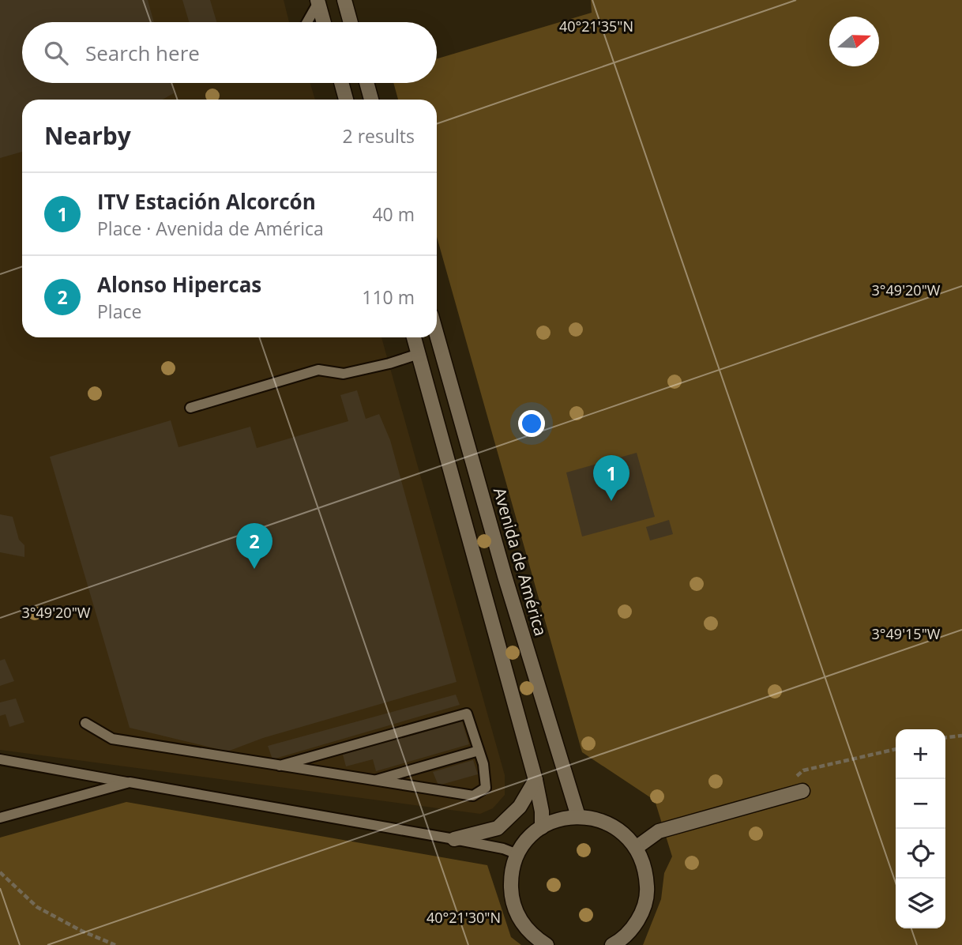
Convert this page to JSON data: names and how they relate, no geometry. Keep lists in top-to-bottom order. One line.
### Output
{"streets":{"street":["Avenida de América"]},"north":"right","page":{"search":"Search here","heading":["Nearby","2 results"],"list":[{"mark":"1","name":"ITV Estación Alcorcón","note":"Place · Avenida de América","value":"40 m"},{"mark":"2","name":"Alonso Hipercas","note":"Place","value":"110 m"}],"pins":["1","2"],"map_buttons":["+","−"]},"coordinates":["40°21'35\"N","3°49'20\"W","3°49'15\"W","40°21'30\"N"]}
